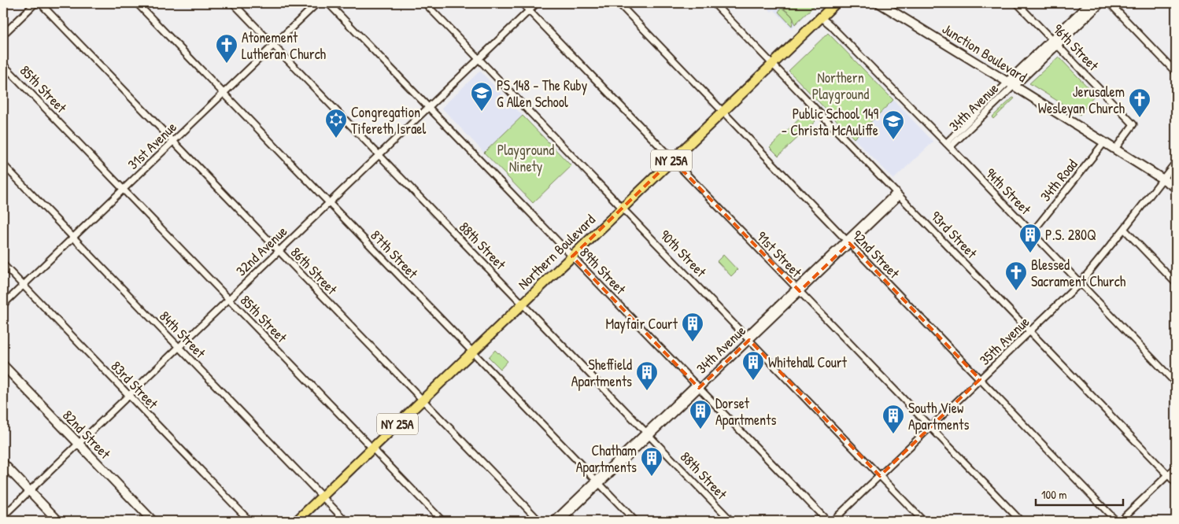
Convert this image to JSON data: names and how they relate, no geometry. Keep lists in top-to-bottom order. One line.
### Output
{"streets":{"main road":["NY 25A","Northern Boulevard"],"street":["96th Street","Junction Boulevard","85th Street","34th Avenue","31st Avenue","34th Road","94th Street","93rd Street","88th Street","32nd Avenue","90th Street","87th Street","91st Street","92nd Street","86th Street","89th Street","84th Street","35th Avenue","83rd Street","82nd Street"]},"crossings":[["96th Street","Junction Boulevard"],["96th Street","34th Avenue"],["Junction Boulevard","34th Avenue"],["Junction Boulevard","34th Road"],["Junction Boulevard","35th Avenue"],["85th Street","31st Avenue"],["85th Street","32nd Avenue"],["85th Street","Northern Boulevard"],["34th Avenue","94th Street"],["34th Avenue","93rd Street"],["34th Avenue","88th Street"],["34th Avenue","90th Street"],["34th Avenue","87th Street"],["34th Avenue","91st Street"],["34th Avenue","92nd Street"],["34th Avenue","89th Street"],["31st Avenue","88th Street"],["31st Avenue","87th Street"],["31st Avenue","86th Street"],["31st Avenue","84th Street"],["31st Avenue","83rd Street"],["34th Road","94th Street"],["94th Street","Northern Boulevard"],["94th Street","35th Avenue"],["93rd Street","Northern Boulevard"],["93rd Street","35th Avenue"],["88th Street","32nd Avenue"],["88th Street","Northern Boulevard"],["32nd Avenue","90th Street"],["32nd Avenue","87th Street"],["32nd Avenue","91st Street"],["32nd Avenue","86th Street"],["32nd Avenue","89th Street"],["32nd Avenue","84th Street"],["32nd Avenue","83rd Street"],["32nd Avenue","82nd Street"],["Northern Boulevard","90th Street"],["Northern Boulevard","87th Street"],["Northern Boulevard","91st Street"],["Northern Boulevard","92nd Street"],["Northern Boulevard","86th Street"],["Northern Boulevard","89th Street"],["Northern Boulevard","84th Street"],["90th Street","35th Avenue"],["91st Street","35th Avenue"],["92nd Street","35th Avenue"]],"parks":["Northern Playground","Playground Ninety"],"places":{"church":["Atonement Lutheran Church","Jerusalem Wesleyan Church","Blessed Sacrament Church"],"school or university":["PS 148 - The Ruby G Allen School","Public School 149 - Christa McAuliffe"],"synagogue":["Congregation Tifereth Israel"],"building":["P.S. 280Q","Mayfair Court","Whitehall Court","Sheffield Apartments","Dorset Apartments","South View Apartments","Chatham Apartments"]},"scale_bar":"100 m"}
